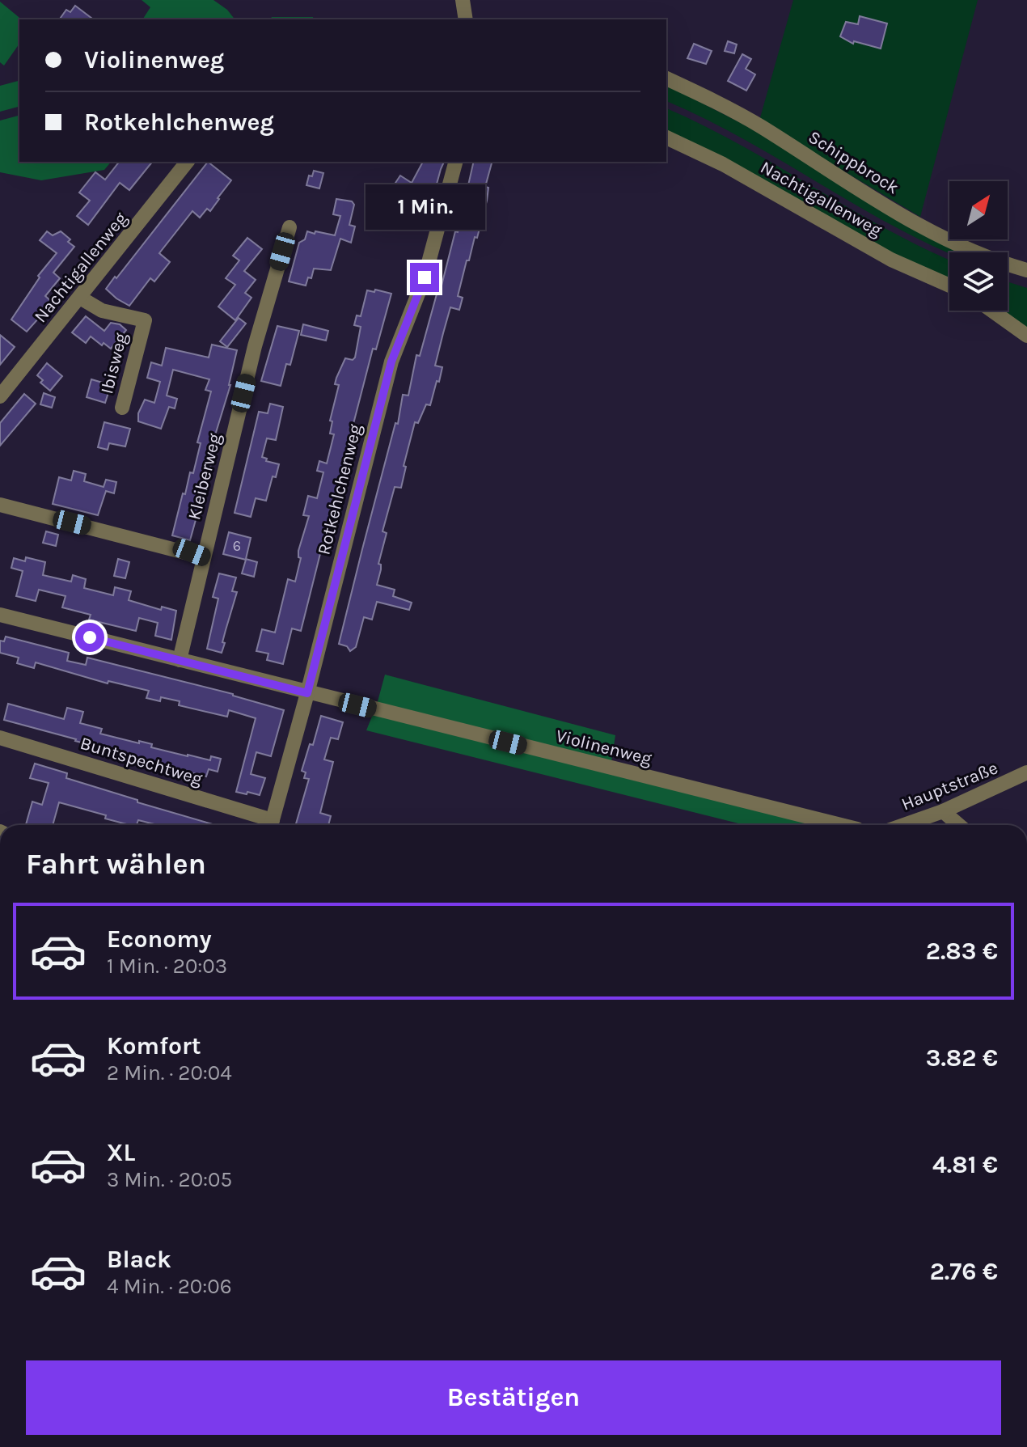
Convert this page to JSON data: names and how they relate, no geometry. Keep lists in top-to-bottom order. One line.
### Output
{"streets":{"street":["Schippbrock","Nachtigallenweg","Ibisweg","Kleiberweg","Rotkehlchenweg","Violinenweg","Buntspechtweg","Hauptstraße"]},"crossings":[["Nachtigallenweg","Ibisweg"],["Kleiberweg","Violinenweg"],["Rotkehlchenweg","Violinenweg"]],"house_numbers":["6"],"north":"top right","page":{"banner":["Violinenweg","Rotkehlchenweg"],"bubble":"1 Min.","heading":"Fahrt wählen","list":[{"name":"Economy","note":"1 Min. · 20:03","value":"2.83 €"},{"name":"Komfort","note":"2 Min. · 20:04","value":"3.82 €"},{"name":"XL","note":"3 Min. · 20:05","value":"4.81 €"},{"name":"Black","note":"4 Min. · 20:06","value":"2.76 €"}],"buttons":"Bestätigen"}}
